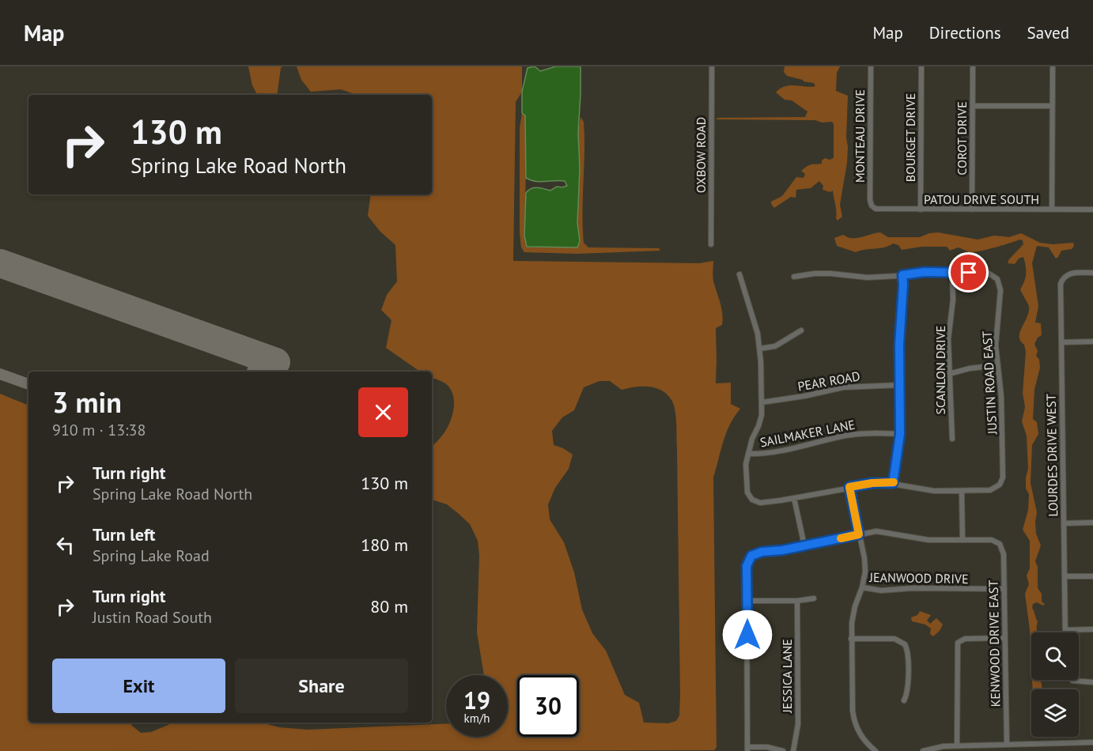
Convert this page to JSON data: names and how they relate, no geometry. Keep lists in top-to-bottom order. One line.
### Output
{"streets":{"street":["MONTEAU DRIVE","BOURGET DRIVE","COROT DRIVE","OXBOW ROAD","PATOU DRIVE SOUTH","SCANLON DRIVE","PEAR ROAD","JUSTIN ROAD EAST","SAILMAKER LANE","LOURDES DRIVE WEST","JEANWOOD DRIVE","KENWOOD DRIVE EAST","JESSICA LANE"]},"crossings":[["MONTEAU DRIVE","PATOU DRIVE SOUTH"],["BOURGET DRIVE","PATOU DRIVE SOUTH"],["COROT DRIVE","PATOU DRIVE SOUTH"],["SCANLON DRIVE","JUSTIN ROAD EAST"],["JEANWOOD DRIVE","KENWOOD DRIVE EAST"]],"page":{"header":"Map","nav":["Map","Directions","Saved"],"turn":["130 m","Spring Lake Road North"],"heading":["3 min","910 m · 13:38"],"list":[{"name":"Turn right","note":"Spring Lake Road North","value":"130 m"},{"name":"Turn left","note":"Spring Lake Road","value":"180 m"},{"name":"Turn right","note":"Justin Road South","value":"80 m"}],"buttons":["Exit","Share"],"speed":"19 km/h","limit":"30"}}
